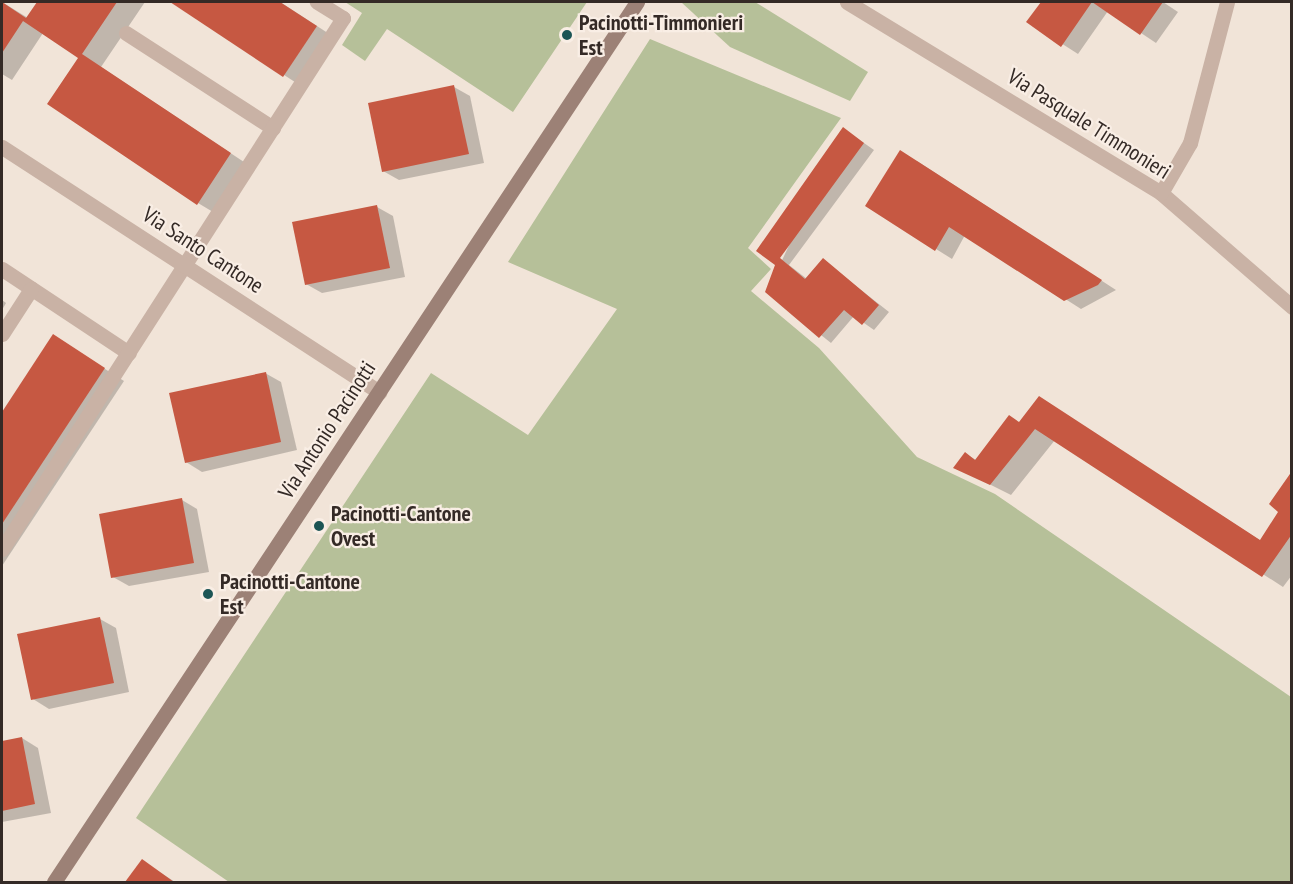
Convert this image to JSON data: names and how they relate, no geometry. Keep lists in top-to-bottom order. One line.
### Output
{"streets":{"main road":["Via Antonio Pacinotti"],"street":["Via Pasquale Timmonieri","Via Santo Cantone"]},"crossings":[["Via Santo Cantone","Via Antonio Pacinotti"]],"places":["Pacinotti-Timmonieri Est","Pacinotti-Cantone Ovest","Pacinotti-Cantone Est"]}
